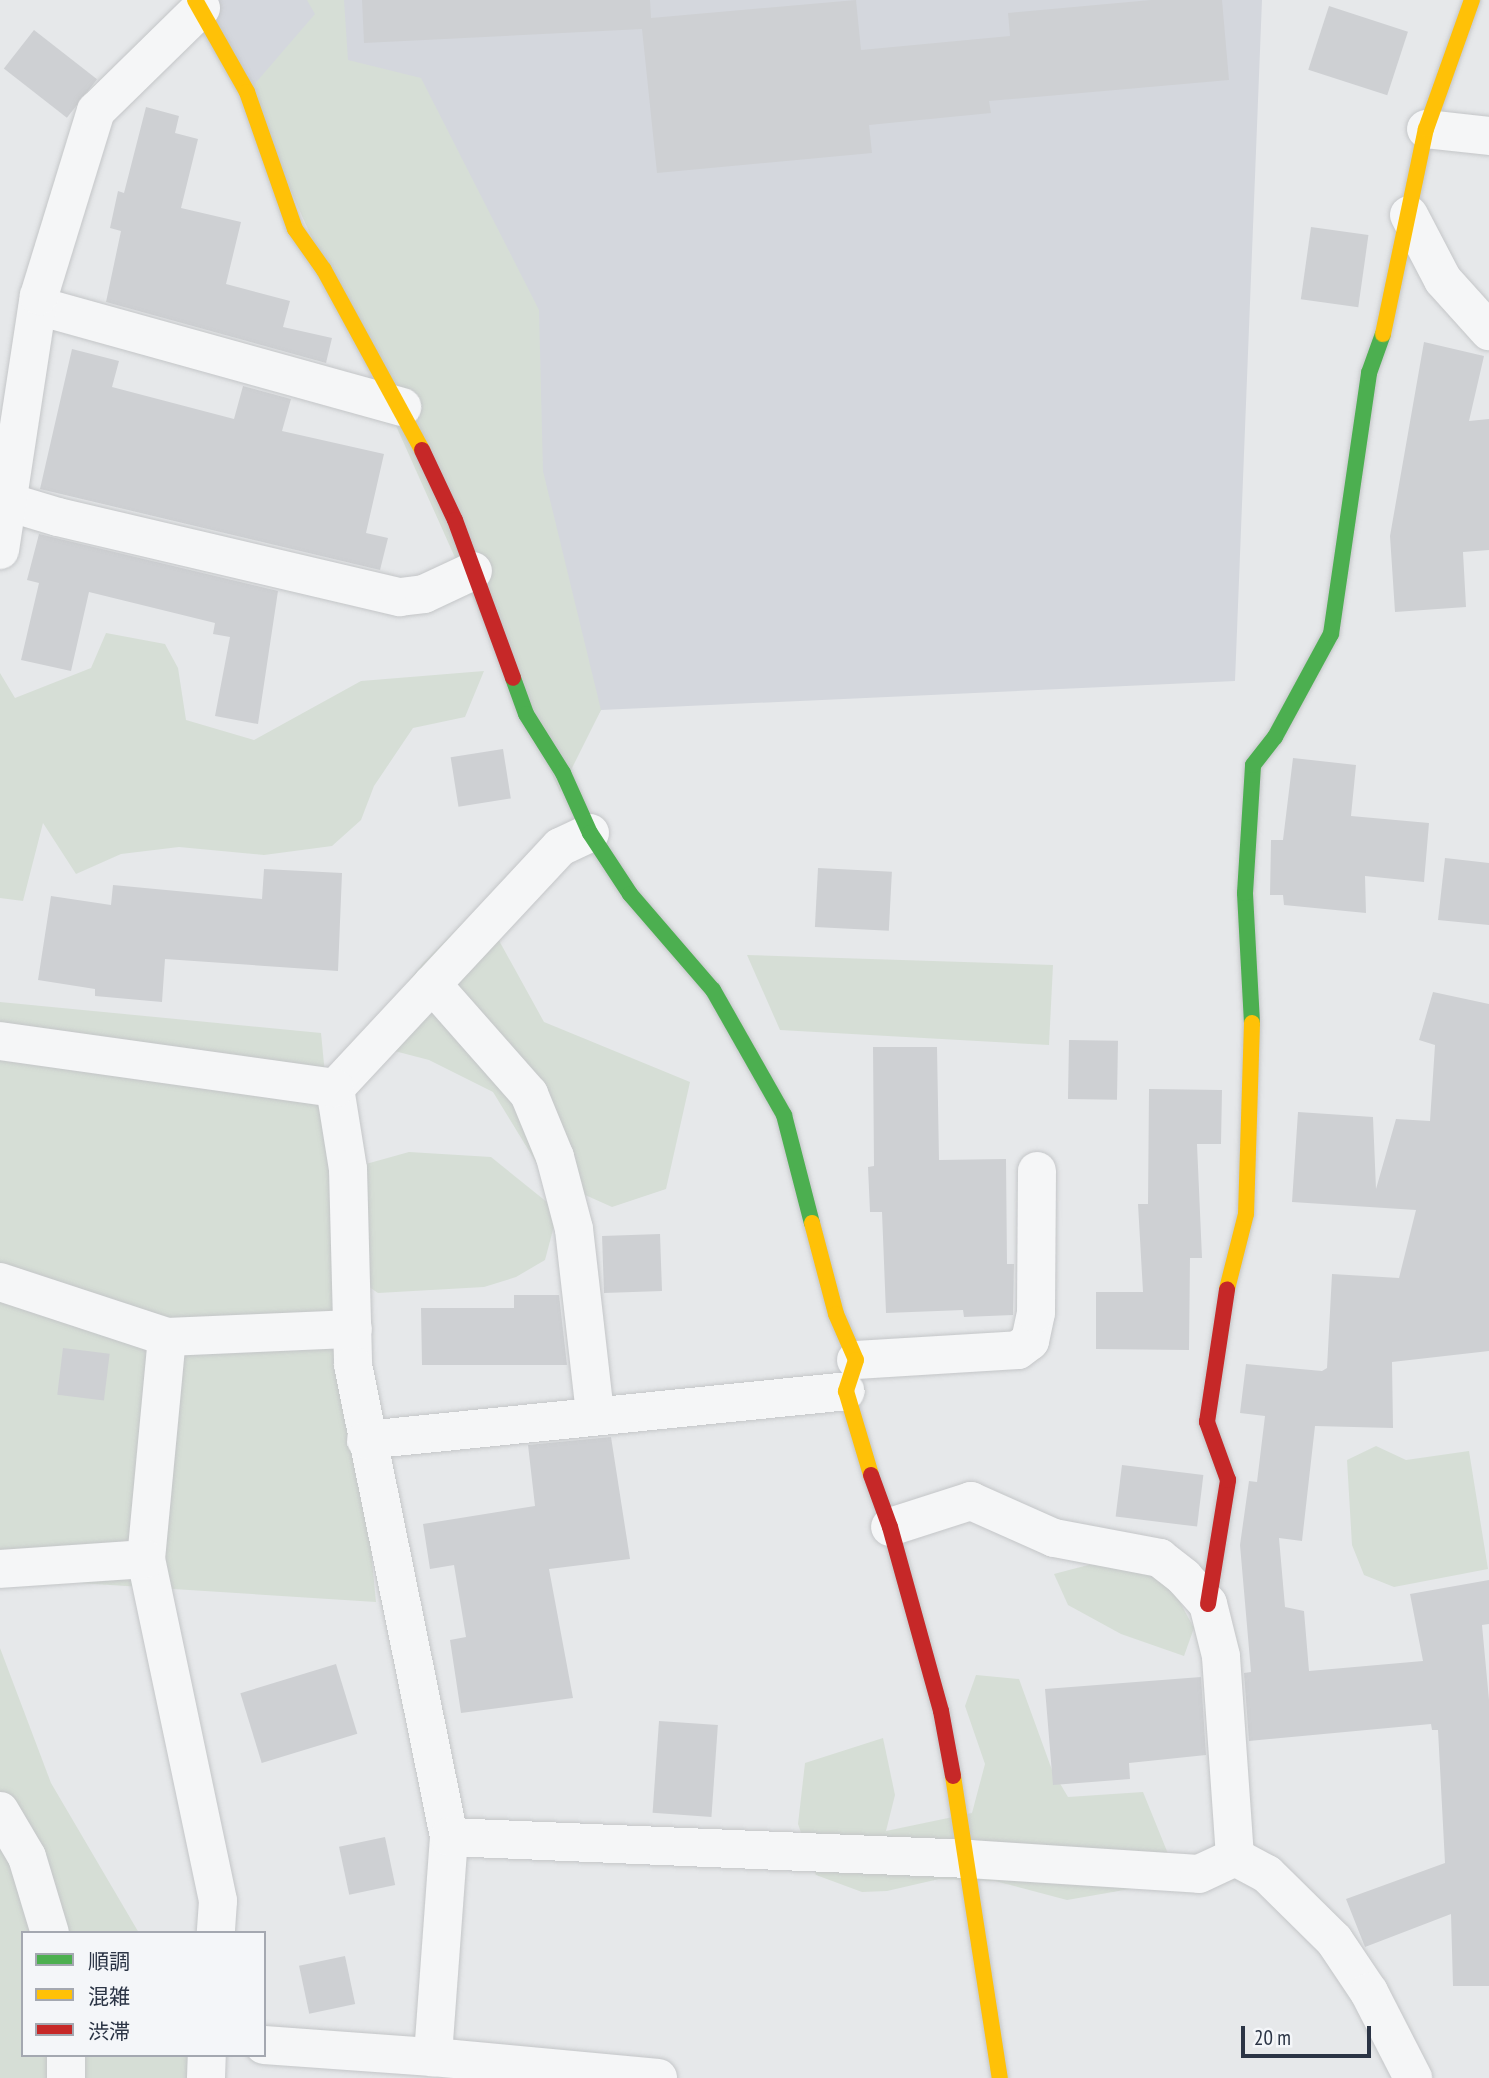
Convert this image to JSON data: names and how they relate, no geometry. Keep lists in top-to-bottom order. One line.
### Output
{"legend":["順調","混雑","渋滞"],"scale_bar":"20 m"}
